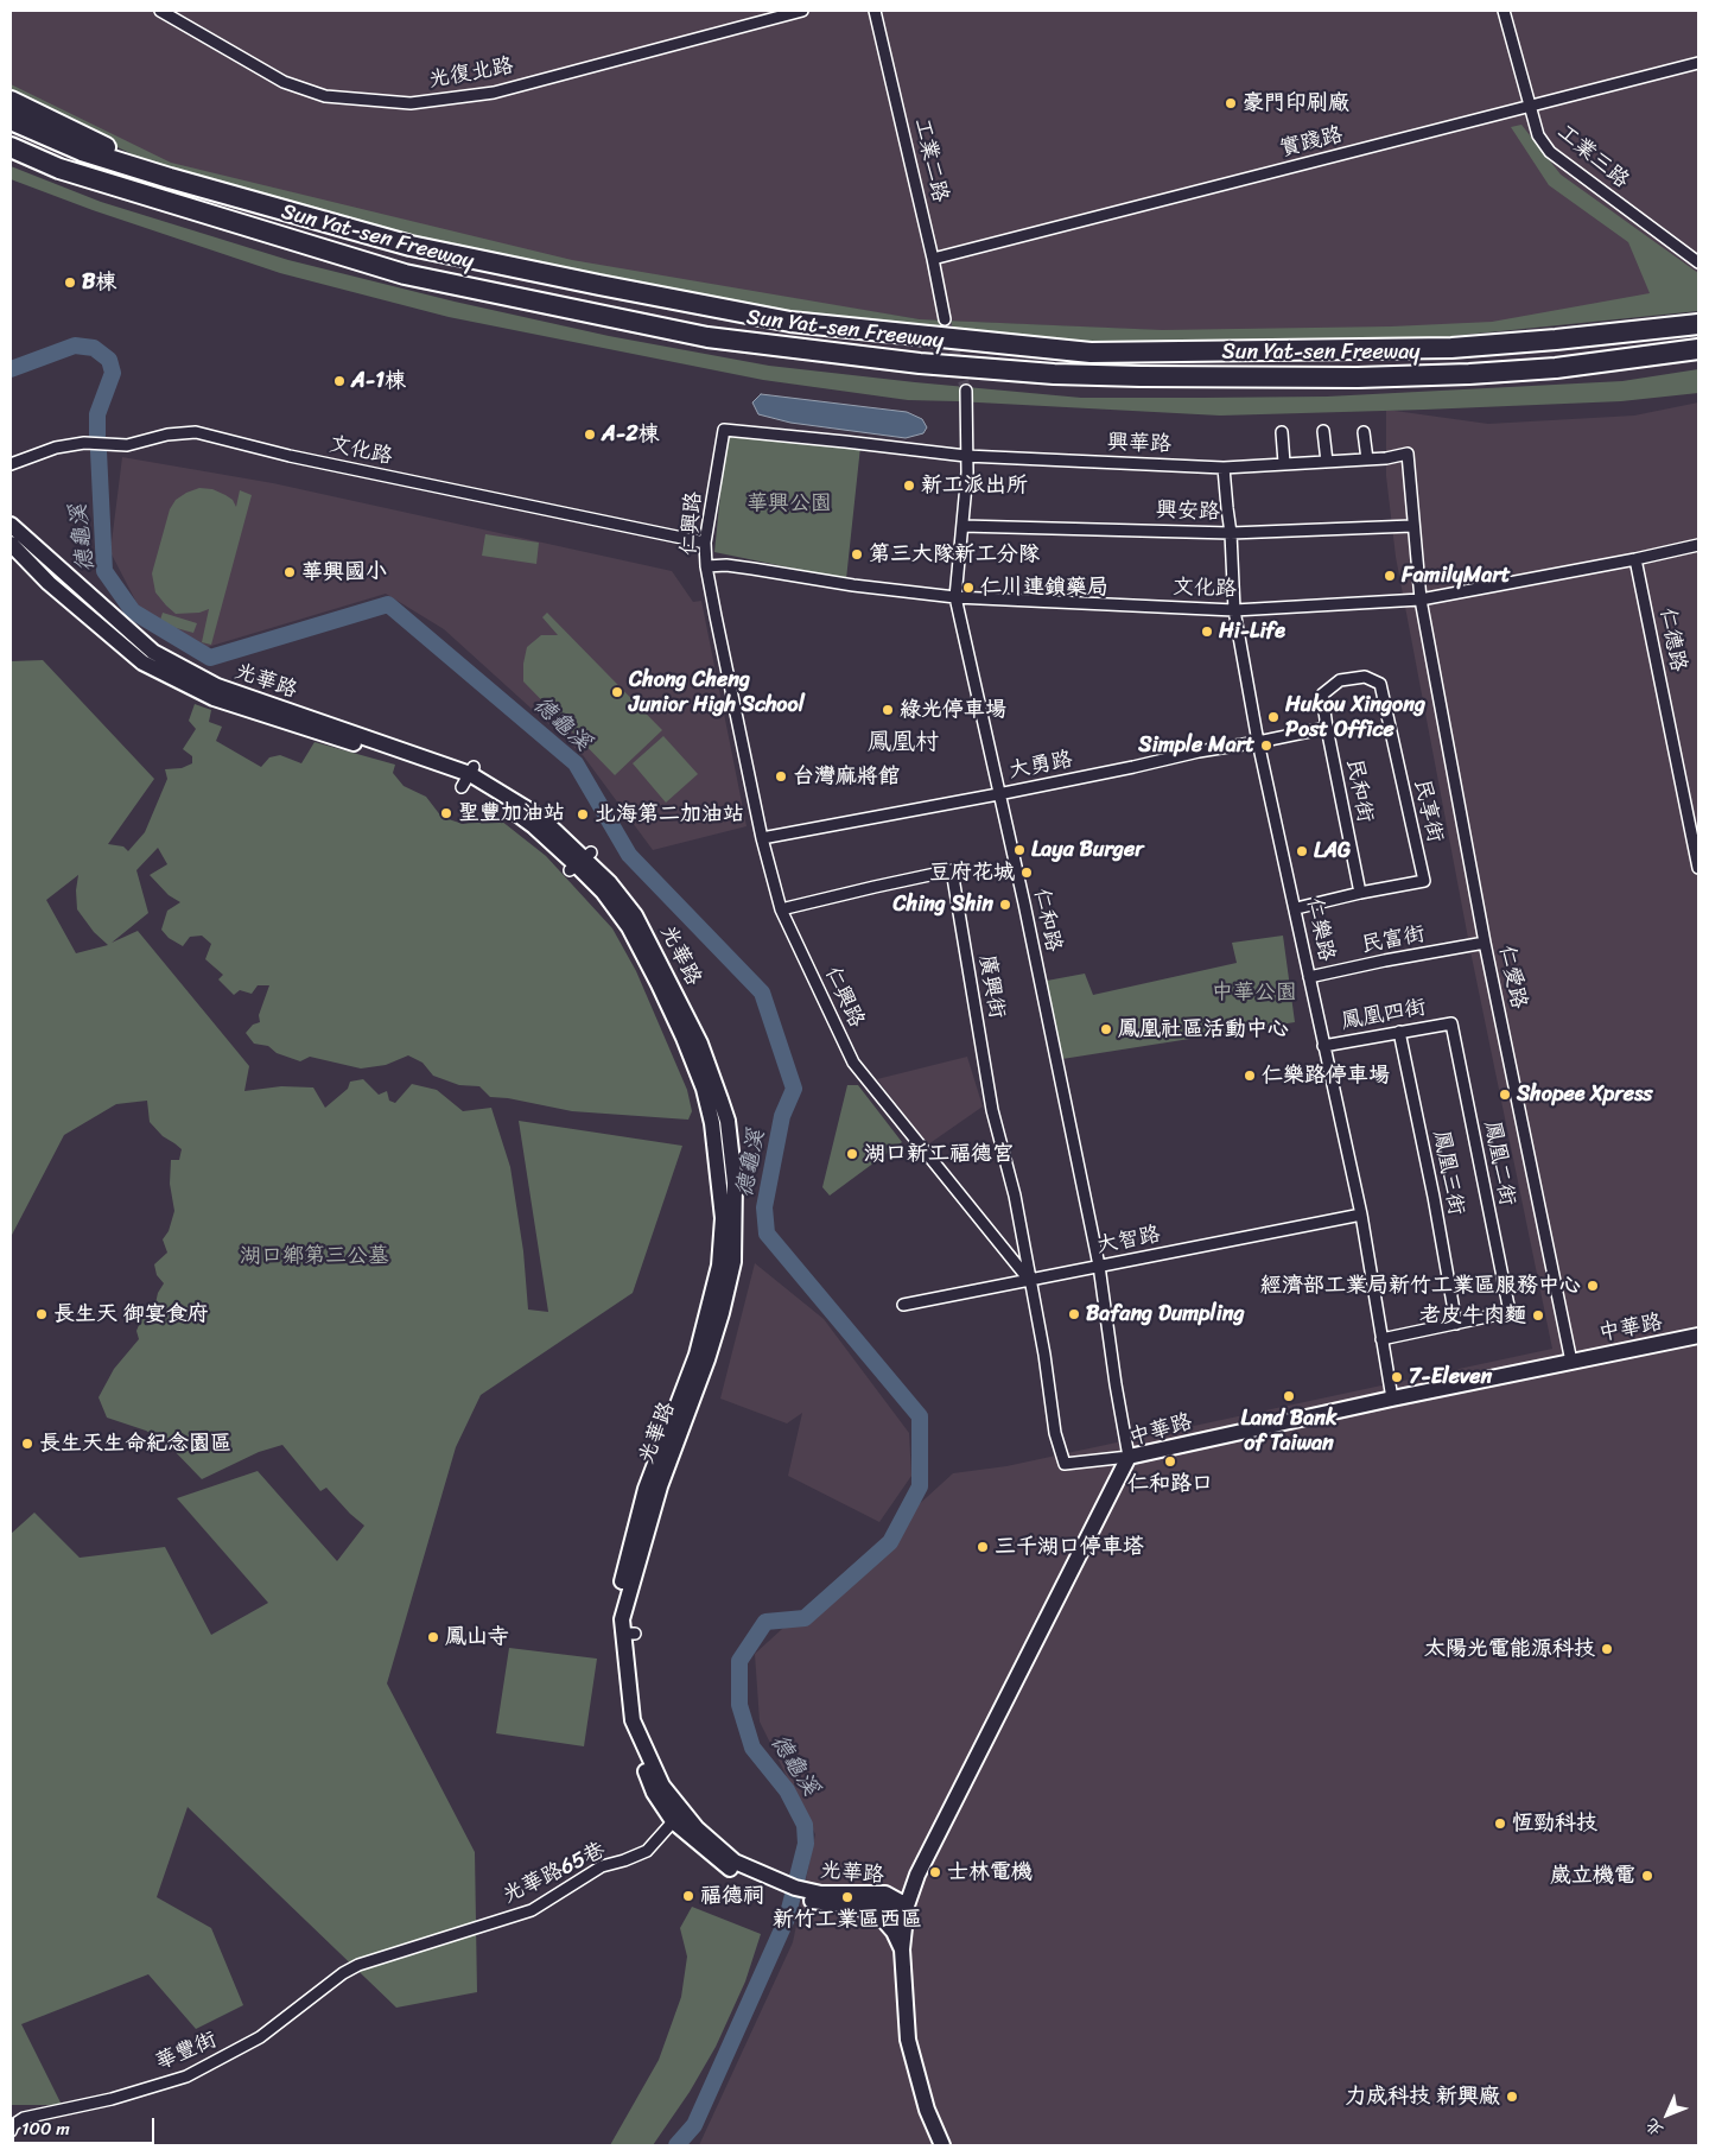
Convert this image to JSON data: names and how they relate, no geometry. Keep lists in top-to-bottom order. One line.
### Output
{"streets":{"highway":["Sun Yat-sen Freeway"],"street":["光復北路","實踐路","工業三路","工業二路","興華路","文化路","興安路","仁興路","仁德路","光華路","大勇路","民和街","民享街","仁和路","仁樂路","民富街","仁愛路","廣興街","鳳凰四街","鳳凰二街","鳳凰三街","大智路","中華路","光華路65巷","華豐街"]},"crossings":[["實踐路","工業三路"],["實踐路","工業二路"],["興華路","文化路"],["興華路","興安路"],["興華路","仁興路"],["興華路","仁和路"],["興華路","仁樂路"],["興華路","仁愛路"],["文化路","仁興路"],["文化路","仁德路"],["文化路","仁和路"],["文化路","仁樂路"],["文化路","仁愛路"],["興安路","仁和路"],["興安路","仁樂路"],["仁興路","大勇路"],["仁興路","仁和路"],["仁興路","廣興街"],["仁興路","大智路"],["仁興路","中華路"],["光華路","中華路"],["光華路","光華路65巷"],["大勇路","民和街"],["大勇路","仁和路"],["大勇路","仁樂路"],["民和街","民享街"],["民享街","仁樂路"],["仁和路","大智路"],["仁和路","中華路"],["仁樂路","民富街"],["仁樂路","鳳凰四街"],["仁樂路","大智路"],["仁樂路","中華路"],["民富街","仁愛路"],["仁愛路","中華路"],["廣興街","大智路"],["鳳凰四街","鳳凰二街"],["鳳凰四街","鳳凰三街"],["鳳凰二街","鳳凰三街"],["光華路65巷","華豐街"]],"districts":["鳳凰村"],"water":["德龜溪"],"parks":["華興公園","中華公園","湖口鄉第三公墓"],"places":["豪門印刷廠","B棟","A-1棟","A-2棟","新工派出所","第三大隊新工分隊","華興國小","FamilyMart","仁川連鎖藥局","Hi-Life","Chong Cheng Junior High School","綠光停車場","Hukou Xingong Post Office","Simple Mart","台灣麻將館","聖豐加油站","北海第二加油站","Laya Burger","LAG","豆府花城","Ching Shin","鳳凰社區活動中心","仁樂路停車場","Shopee Xpress","湖口新工福德宮","經濟部工業局新竹工業區服務中心","長生天 御宴食府","Bafang Dumpling","老皮牛肉麵","7-Eleven","Land Bank of Taiwan","長生天生命紀念園區","仁和路口","三千湖口停車塔","鳳山寺","太陽光電能源科技","恆勁科技","士林電機","崴立機電","福德祠","新竹工業區西區","力成科技 新興廠"],"scale_bar":"100 m","north":"bottom left"}
